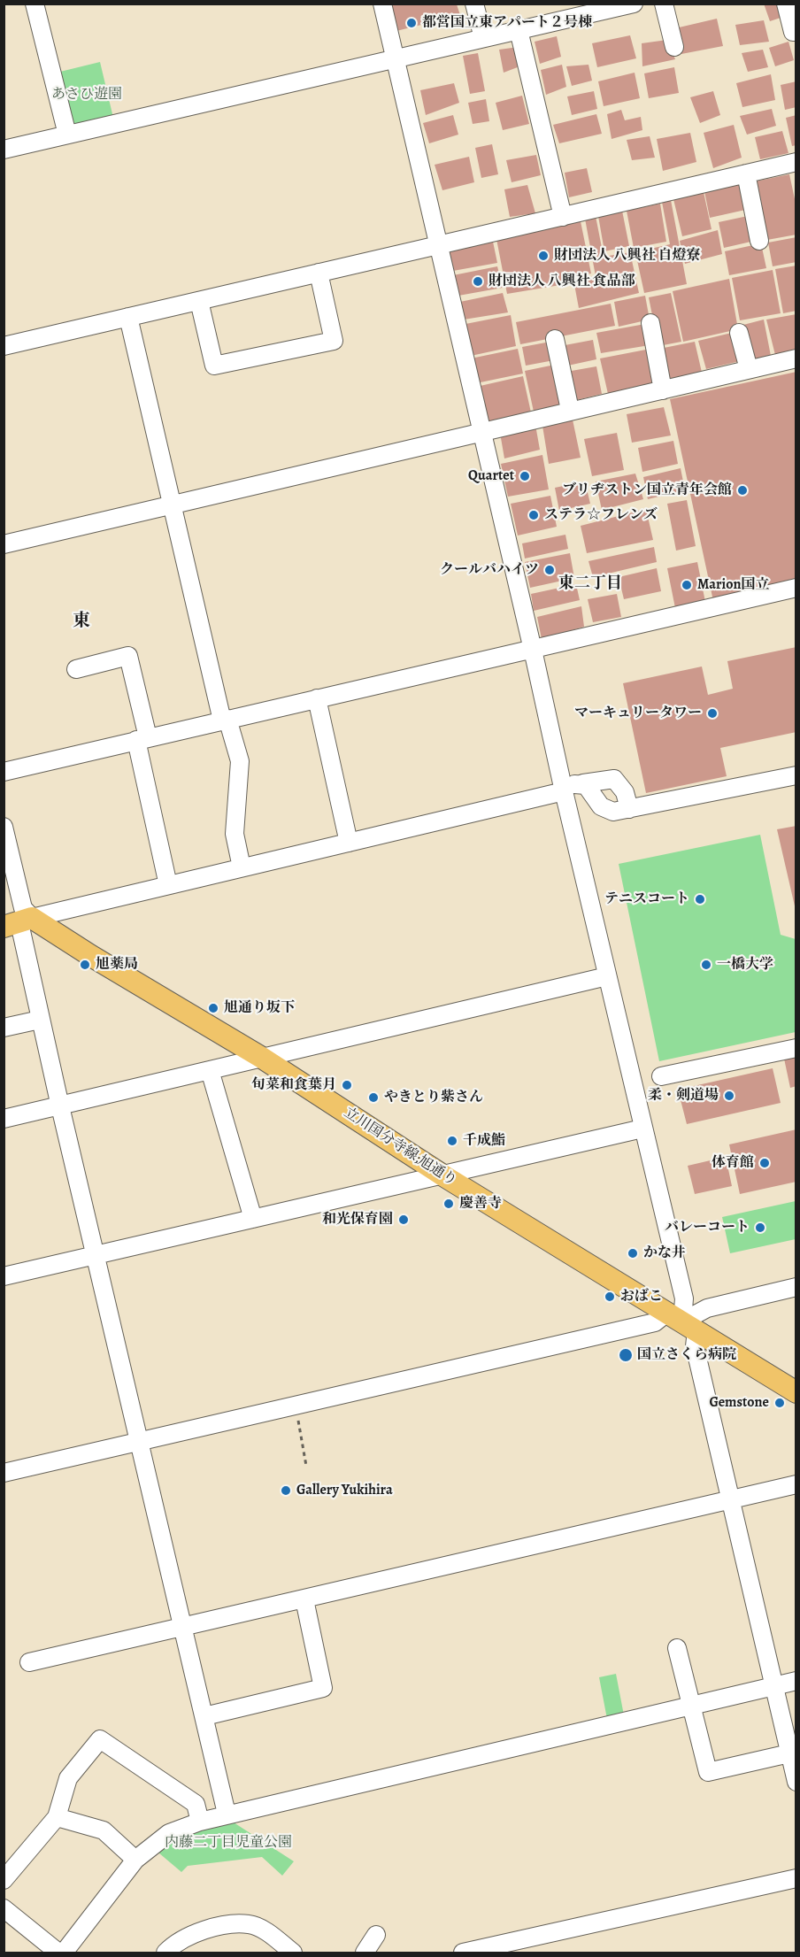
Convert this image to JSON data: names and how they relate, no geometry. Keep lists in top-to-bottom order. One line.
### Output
{"streets":{"main road":["立川国分寺線;旭通り"]},"districts":["東二丁目","東"],"parks":["あさひ遊園","内藤二丁目児童公園"],"places":["都営国立東アパート２号棟","財団法人 八興社 自燈寮","財団法人 八興社 食品部","Quartet","ブリヂストン国立青年会館","ステラ☆フレンズ","クールバハイツ","Marion国立","マーキュリータワー","テニスコート","旭薬局","一橋大学","旭通り坂下","旬菜和食葉月","柔・剣道場","やきとり紫さん","千成鮨","体育館","慶善寺","和光保育園","バレーコート","かな井","おばこ","国立さくら病院","Gemstone","Gallery Yukihira"]}
